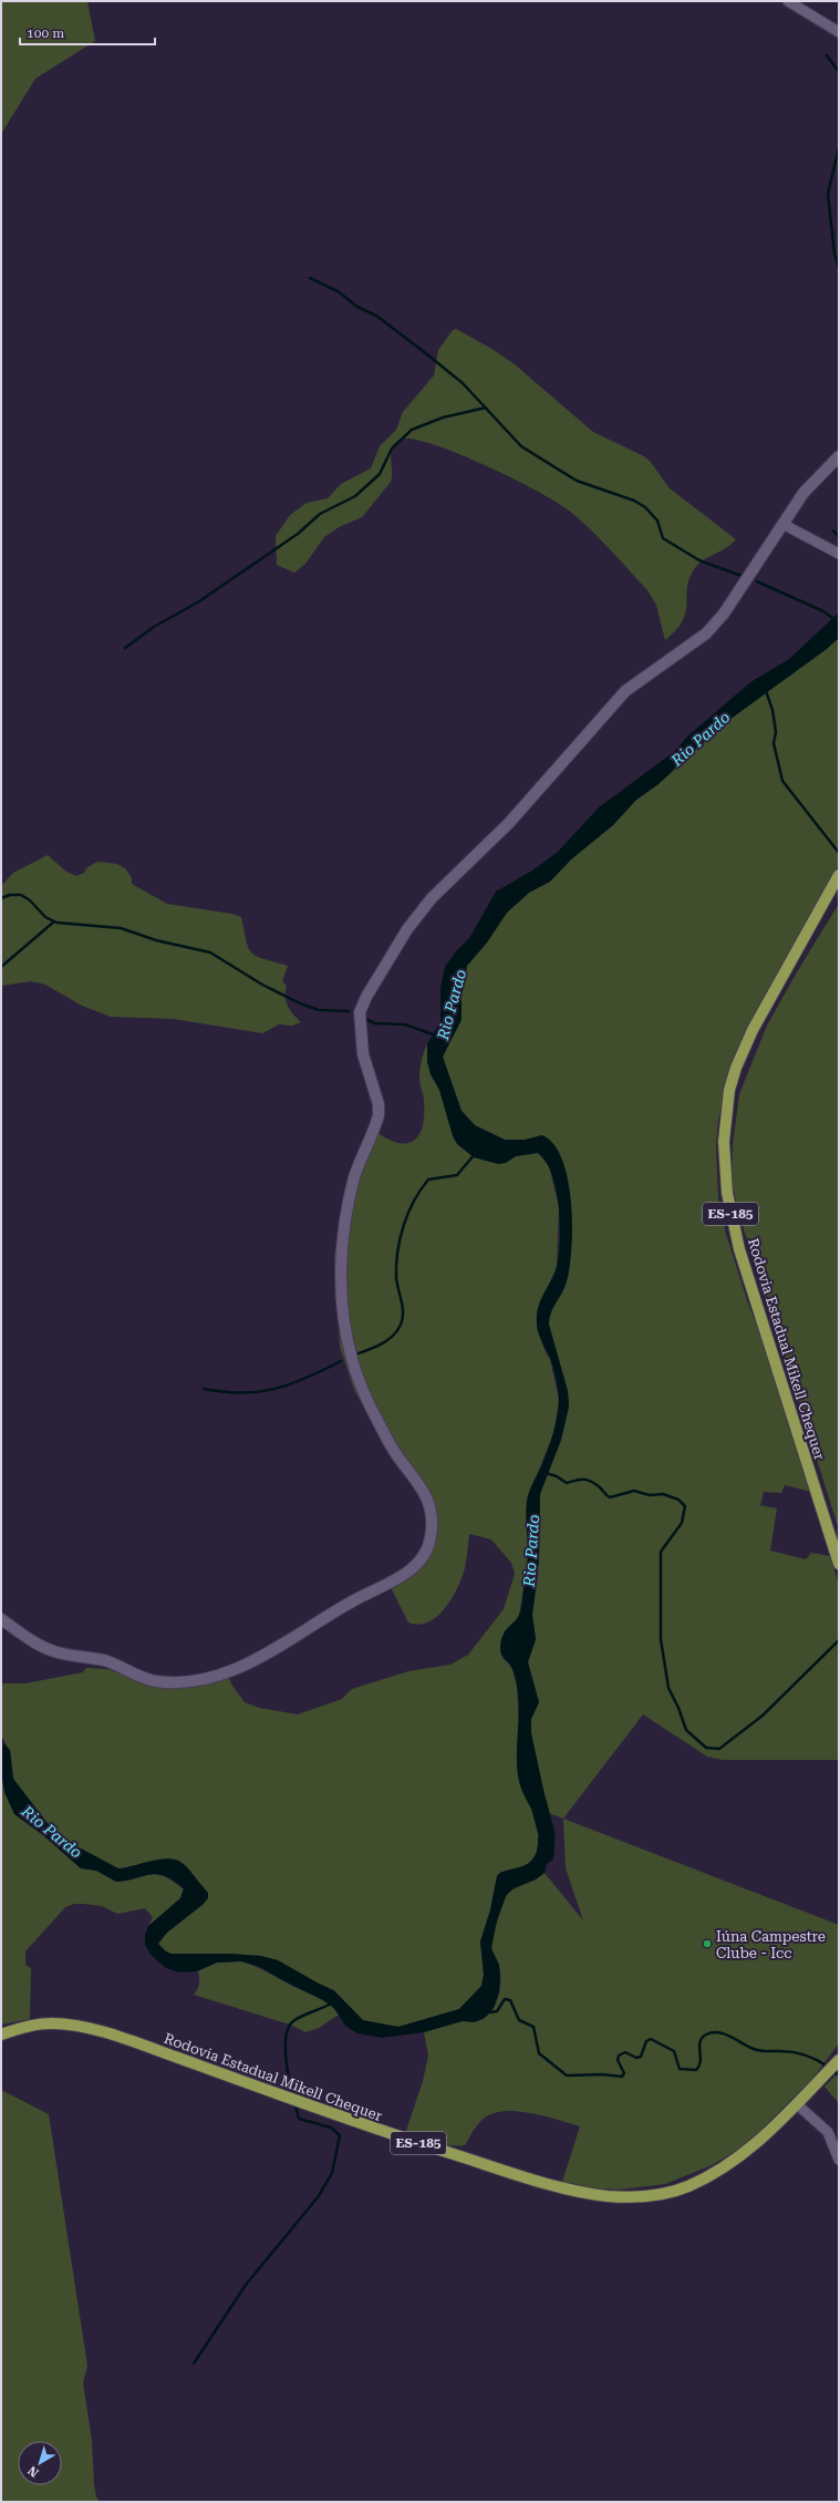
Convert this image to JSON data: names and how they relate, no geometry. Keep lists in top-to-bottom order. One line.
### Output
{"streets":{"main road":["ES-185","Rodovia Estadual Mikell Chequer"]},"water":["Rio Pardo"],"places":["Iúna Campestre Clube - Icc"],"scale_bar":"100 m","north":"bottom left"}
